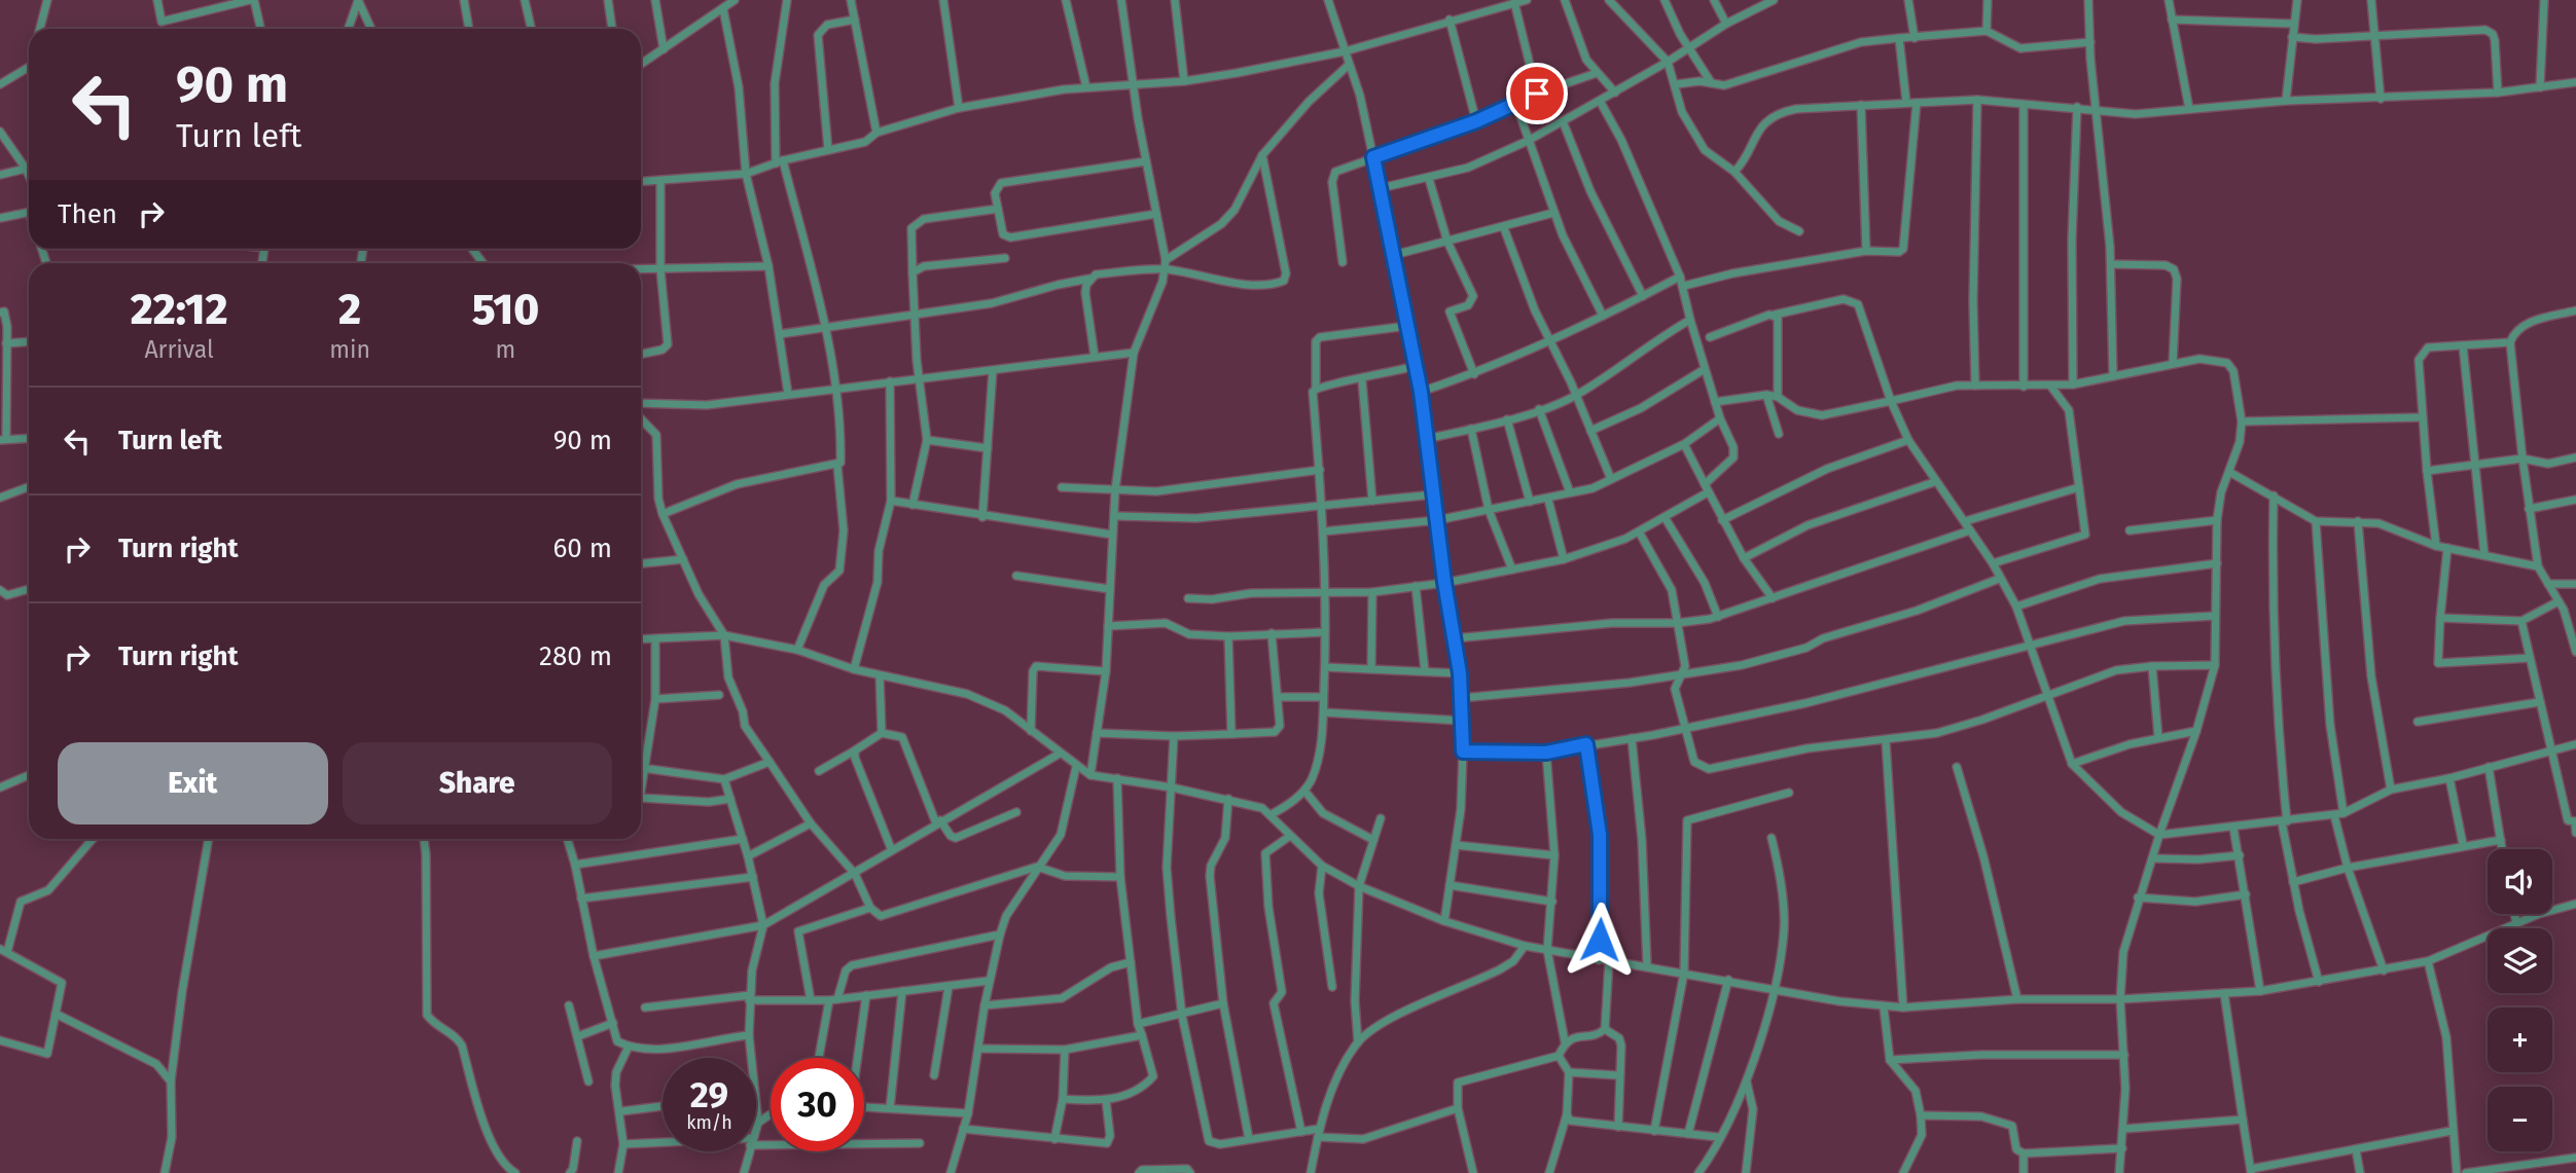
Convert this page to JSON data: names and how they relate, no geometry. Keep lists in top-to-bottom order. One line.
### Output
{"page":{"turn":["90 m","Turn left"],"then":"Then","eta":["22:12","Arrival","2","min","510","m"],"list":[{"name":"Turn left","value":"90 m"},{"name":"Turn right","value":"60 m"},{"name":"Turn right","value":"280 m"}],"buttons":["Exit","Share"],"map_buttons":["+","−"],"speed":"29 km/h","limit":"30"}}
